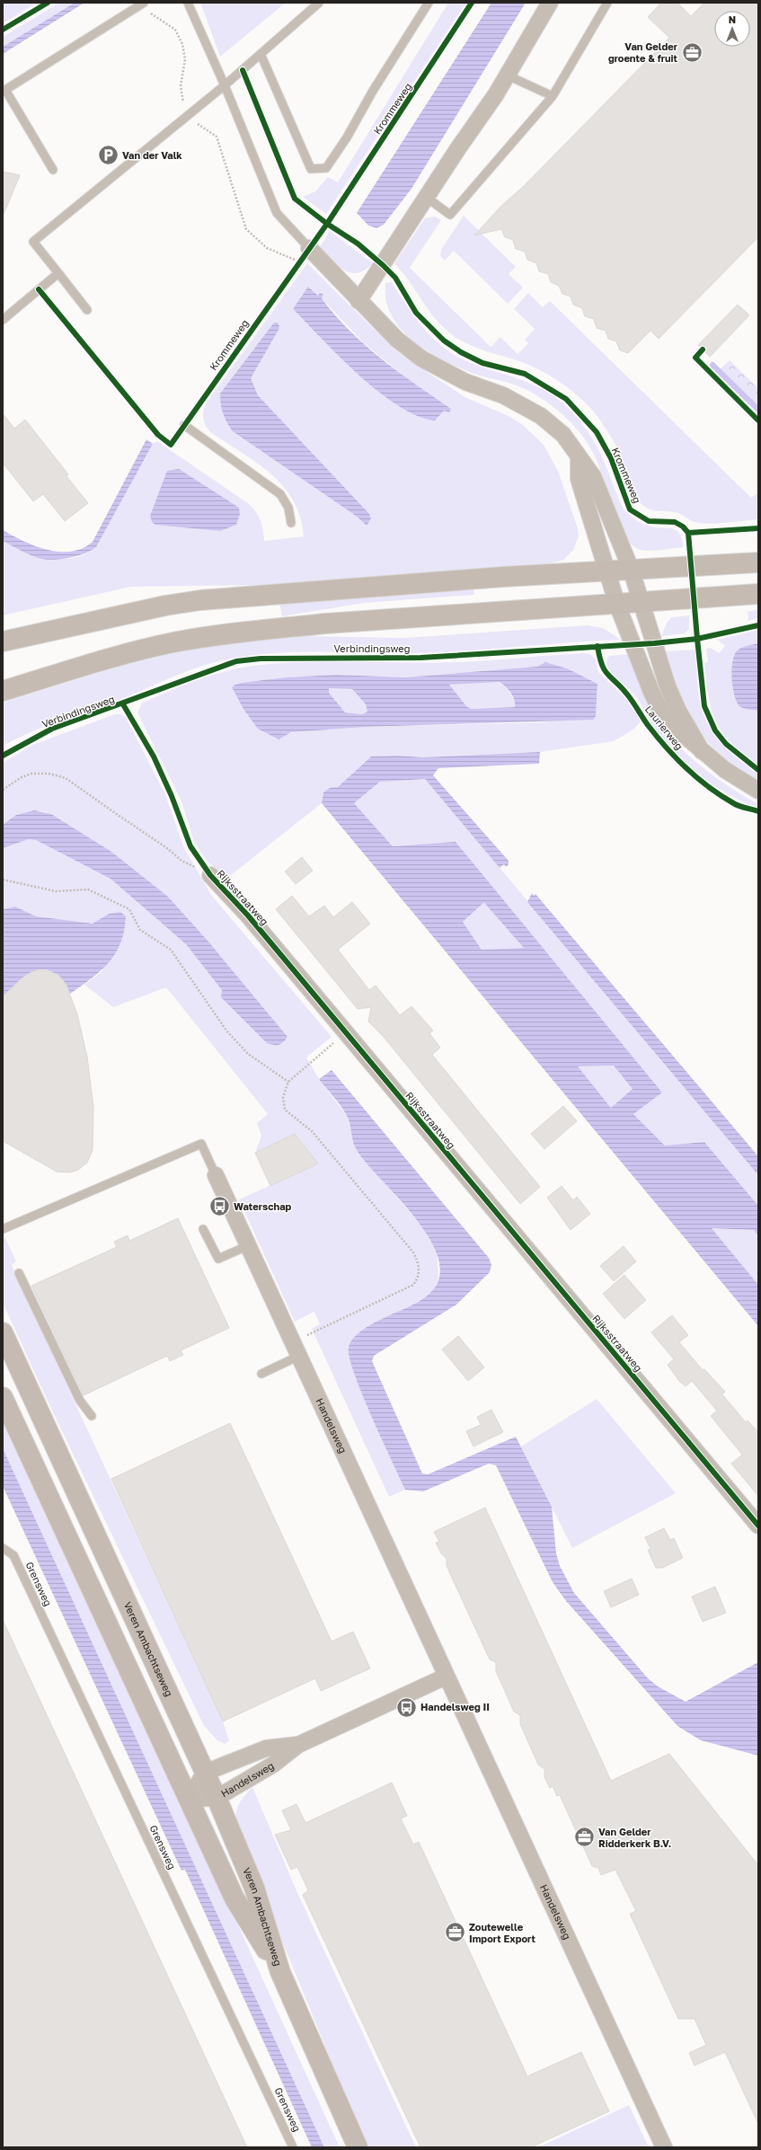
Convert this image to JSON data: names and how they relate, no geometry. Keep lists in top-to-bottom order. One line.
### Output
{"streets":{"street":["Laurierweg","Rijksstraatweg","Handelsweg","Veren Ambachtseweg"],"lane":["Grensweg"],"cycle path":["Krommeweg","Verbindingsweg"]},"crossings":[["Handelsweg","Veren Ambachtseweg"]],"places":{"office":["Van Gelder groente & fruit","Van Gelder Ridderkerk B.V.","Zoutewelle Import Export"],"parking":["Van der Valk"],"bus stop":["Waterschap","Handelsweg II"]},"north":"top"}
